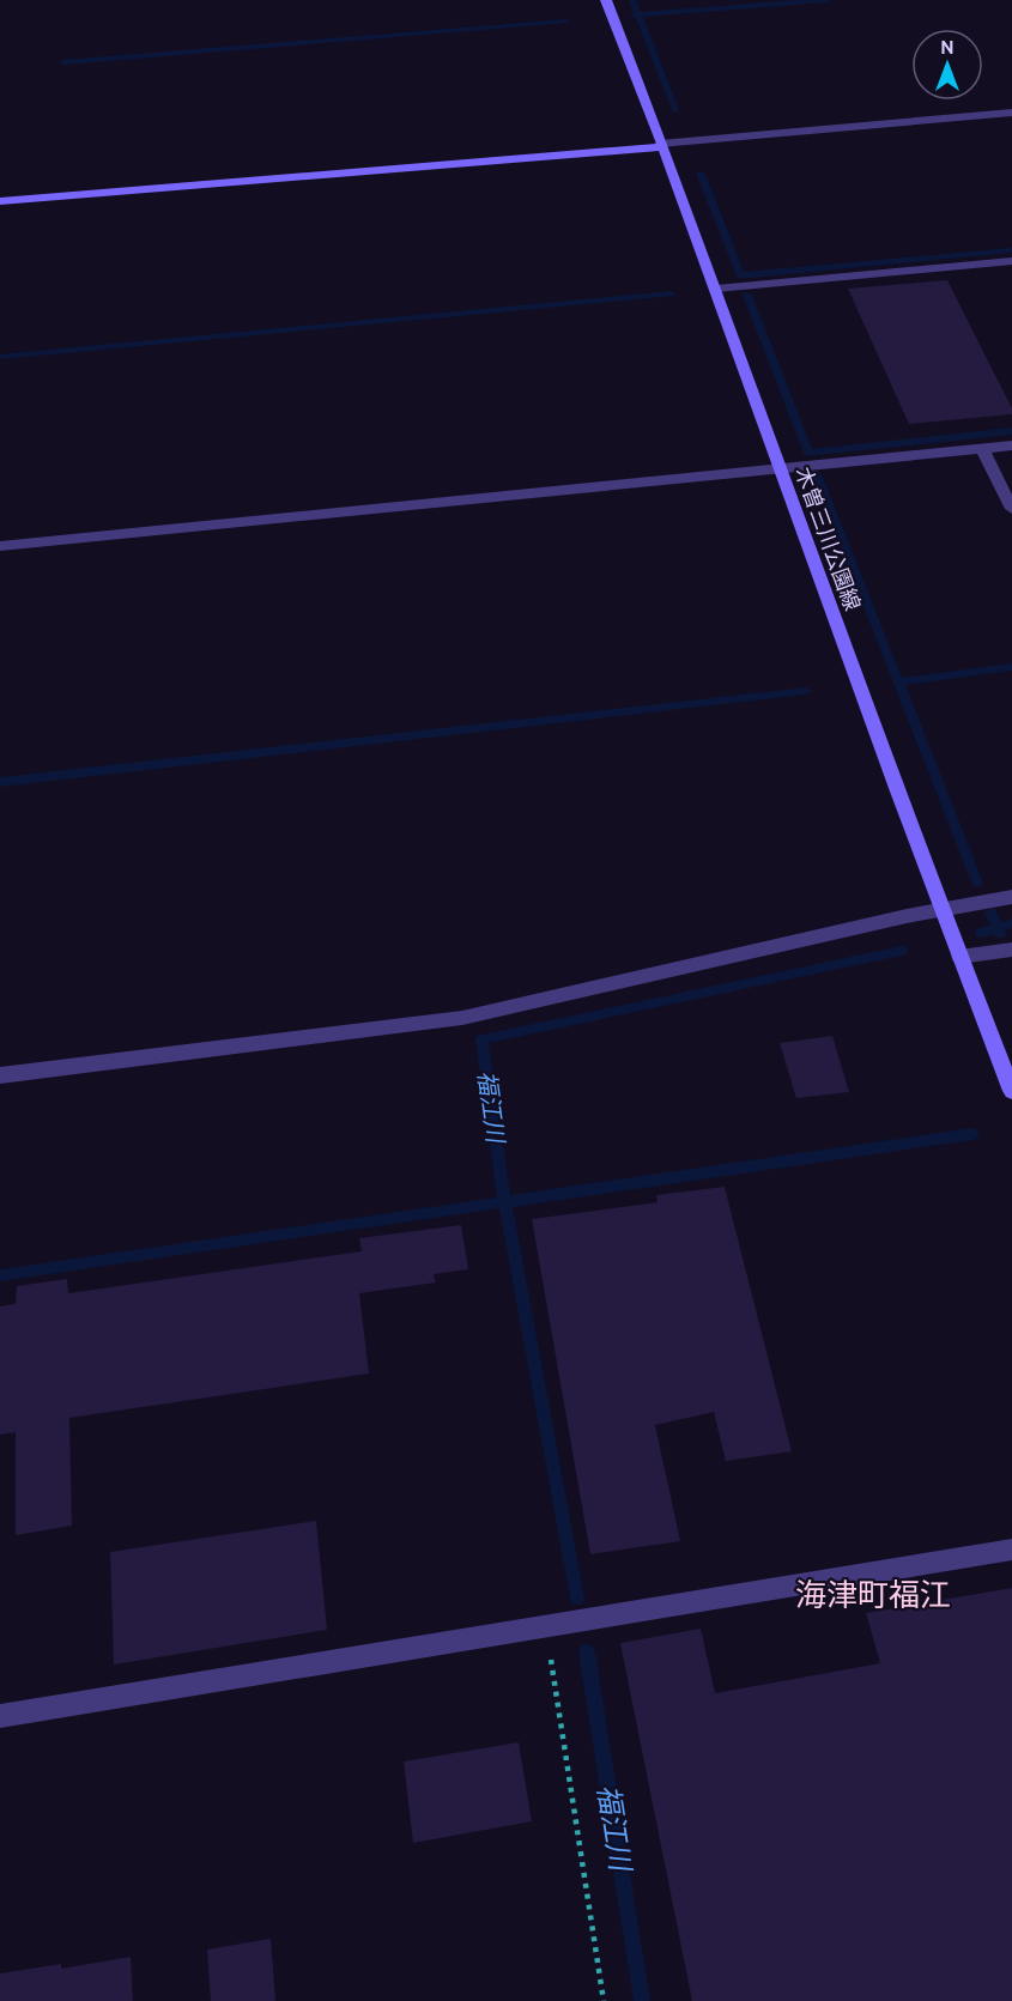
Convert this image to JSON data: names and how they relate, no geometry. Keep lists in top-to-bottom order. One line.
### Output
{"streets":{"main road":["木曽三川公園線"]},"districts":["海津町福江"],"water":["福江川"],"north":"top"}
